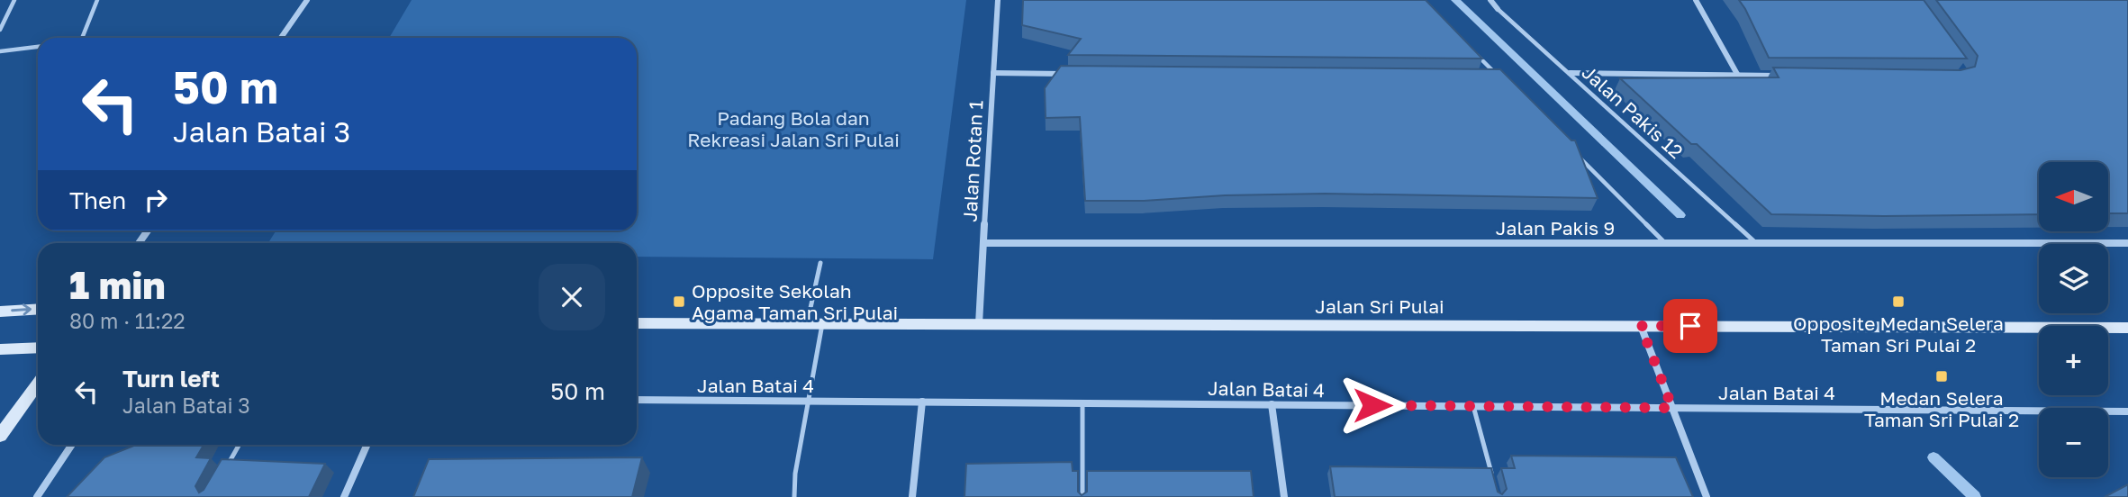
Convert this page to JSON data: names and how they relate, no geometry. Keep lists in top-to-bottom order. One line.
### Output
{"streets":{"street":["Jalan Pakis 12","Jalan Rotan 1","Jalan Pakis 9","Jalan Sri Pulai","Jalan Batai 4"]},"crossings":[["Jalan Pakis 12","Jalan Pakis 9"],["Jalan Rotan 1","Jalan Pakis 9"],["Jalan Rotan 1","Jalan Sri Pulai"]],"parks":["Padang Bola dan Rekreasi Jalan Sri Pulai"],"places":{"transit":["Opposite Sekolah Agama Taman Sri Pulai","Opposite Medan Selera Taman Sri Pulai 2","Medan Selera Taman Sri Pulai 2"]},"north":"left","page":{"turn":["50 m","Jalan Batai 3"],"map_buttons":["+","−"],"then":"Then","heading":["1 min","80 m · 11:22"],"list":[{"name":"Turn left","note":"Jalan Batai 3","value":"50 m"}]}}
